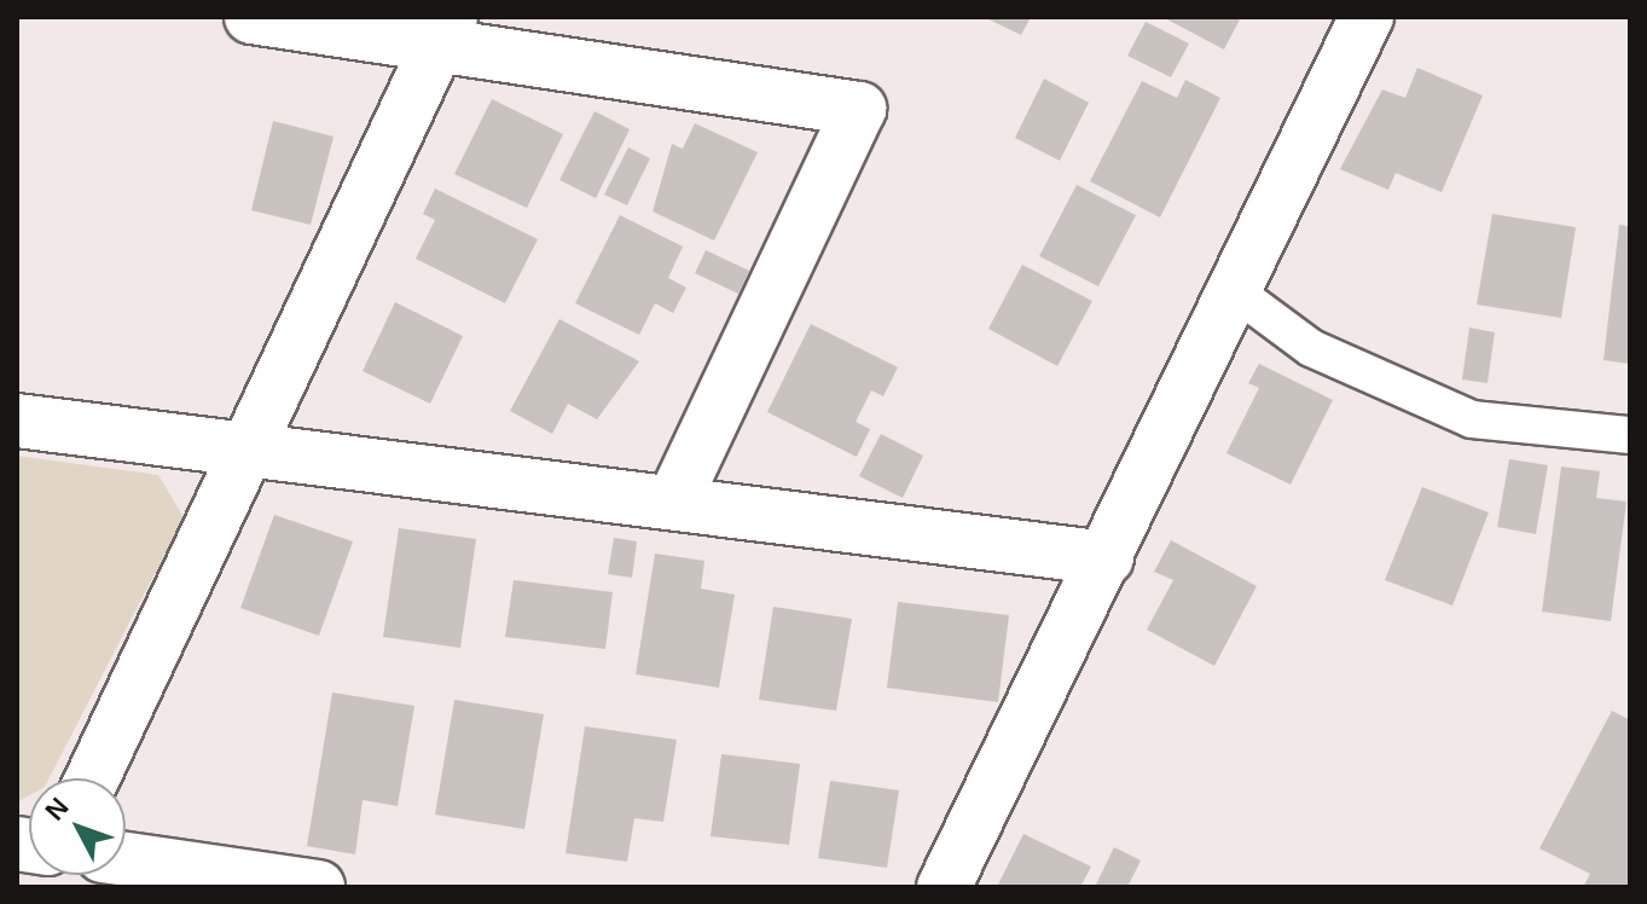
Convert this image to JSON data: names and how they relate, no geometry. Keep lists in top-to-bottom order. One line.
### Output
{"north":"top left"}
